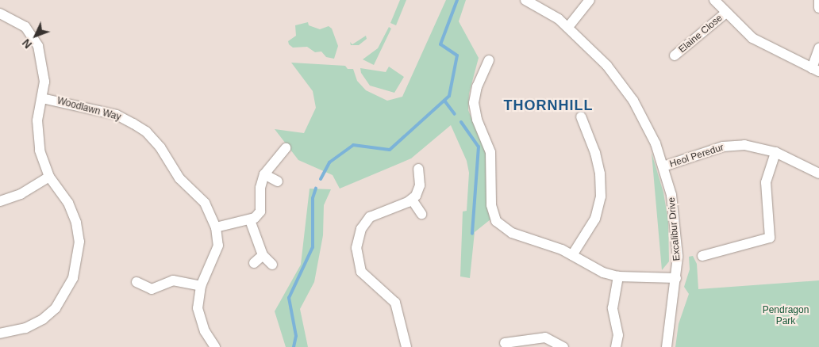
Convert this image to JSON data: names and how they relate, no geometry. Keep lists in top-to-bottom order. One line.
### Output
{"streets":{"street":["Elaine Close","Woodlawn Way","Heol Peredur","Excalibur Drive"]},"crossings":[["Heol Peredur","Excalibur Drive"]],"districts":["THORNHILL"],"parks":["Pendragon Park"],"north":"bottom left"}
